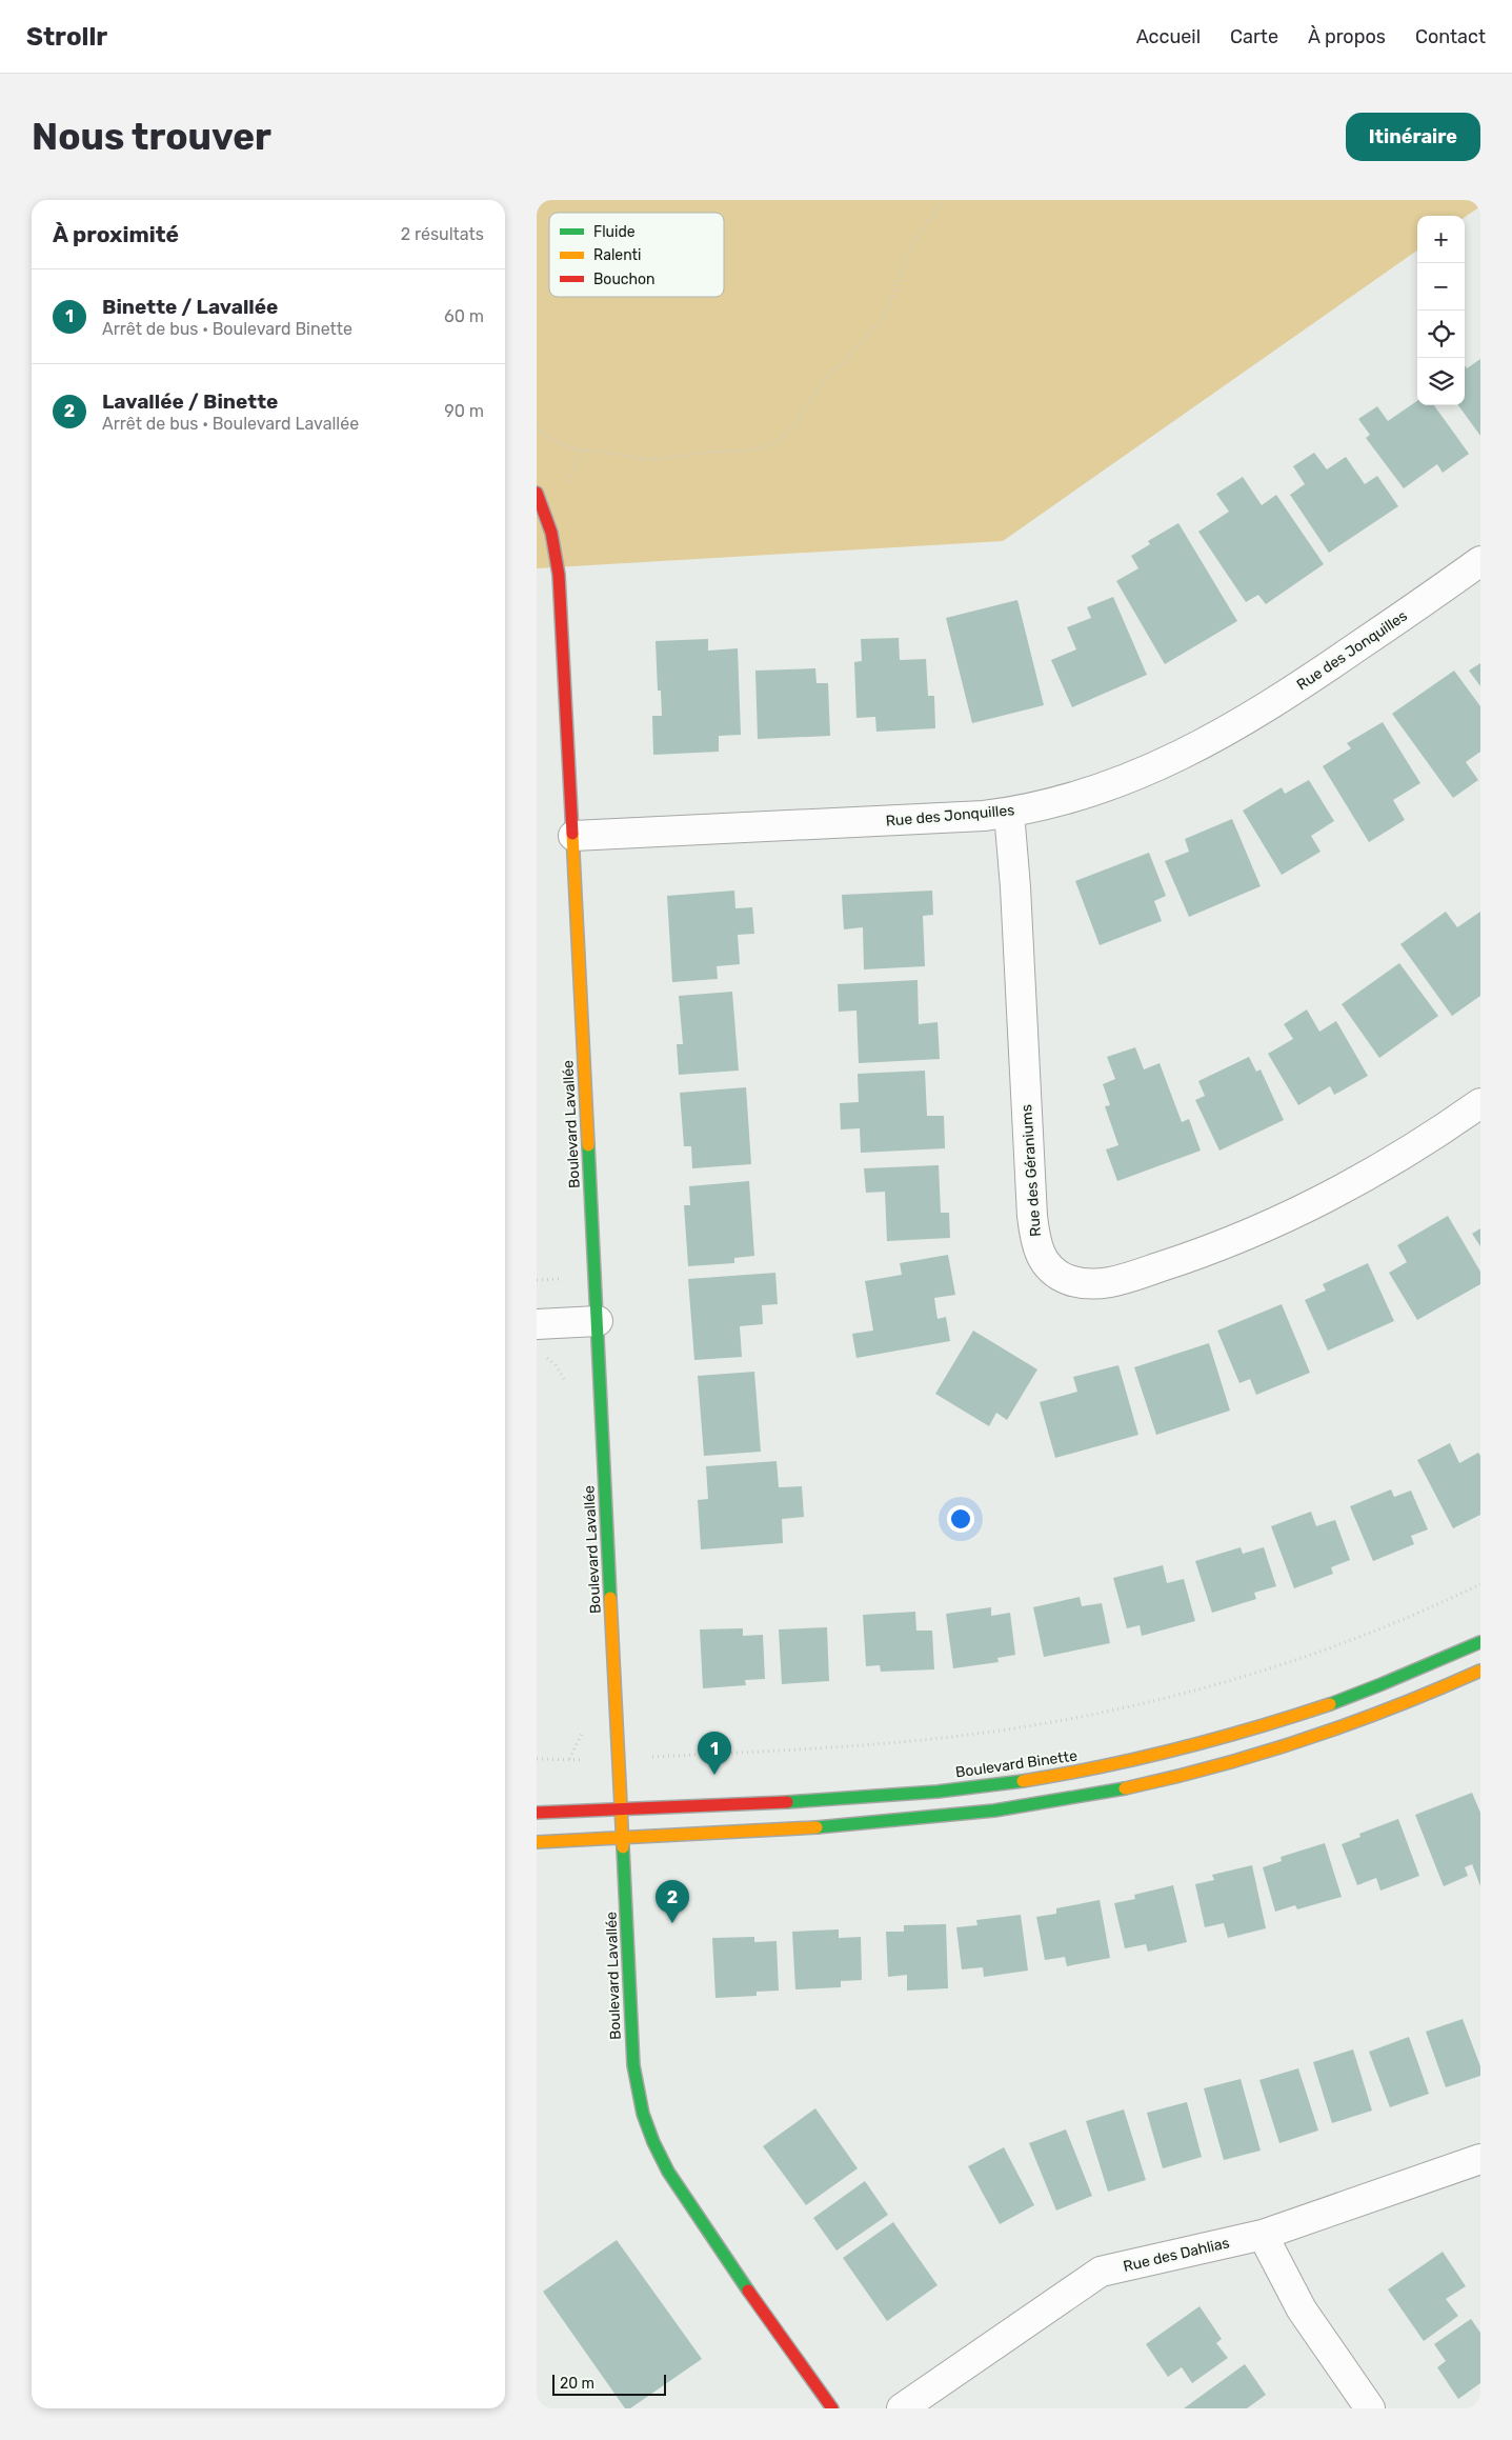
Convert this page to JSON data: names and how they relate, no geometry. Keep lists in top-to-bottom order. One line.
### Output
{"streets":{"street":["Rue des Jonquilles","Boulevard Lavallée","Rue des Géraniums","Boulevard Binette","Rue des Dahlias"]},"crossings":[["Rue des Jonquilles","Boulevard Lavallée"],["Rue des Jonquilles","Rue des Géraniums"],["Boulevard Lavallée","Boulevard Binette"]],"legend":["Fluide","Ralenti","Bouchon"],"scale_bar":"20 m","page":{"header":"Strollr","nav":["Accueil","Carte","À propos","Contact"],"buttons":"Itinéraire","title":"Nous trouver","heading":["À proximité","2 résultats"],"map_buttons":["+","−"],"list":[{"mark":"1","name":"Binette / Lavallée","note":"Arrêt de bus · Boulevard Binette","value":"60 m"},{"mark":"2","name":"Lavallée / Binette","note":"Arrêt de bus · Boulevard Lavallée","value":"90 m"}],"pins":["1","2"],"scale":"20 m"}}
